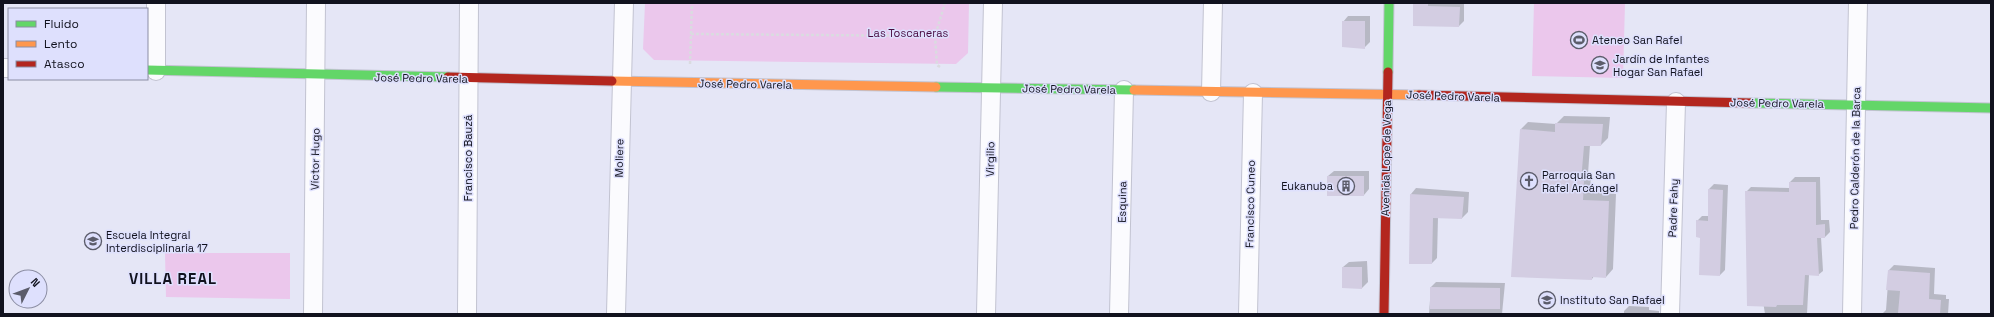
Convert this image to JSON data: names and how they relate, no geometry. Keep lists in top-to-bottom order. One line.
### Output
{"streets":{"street":["José Pedro Varela","Francisco Bauzá","Moliere","Avenida Lope de Vega","Pedro Calderón de la Barca","Víctor Hugo","Virgilio","Esquina","Francisco Cuneo","Padre Fahy"]},"crossings":[["José Pedro Varela","Francisco Bauzá"],["José Pedro Varela","Moliere"],["José Pedro Varela","Avenida Lope de Vega"],["José Pedro Varela","Pedro Calderón de la Barca"],["José Pedro Varela","Víctor Hugo"],["José Pedro Varela","Virgilio"],["José Pedro Varela","Esquina"],["José Pedro Varela","Francisco Cuneo"],["José Pedro Varela","Padre Fahy"]],"districts":["VILLA REAL"],"parks":["Las Toscaneras"],"places":{"sports":["Ateneo San Rafel"],"school or university":["Jardín de Infantes Hogar San Rafael","Escuela Integral Interdisciplinaria 17","Instituto San Rafael"],"church":["Parroquia San Rafel Arcángel"],"building":["Eukanuba"]},"legend":["Fluido","Lento","Atasco"],"north":"top right"}
